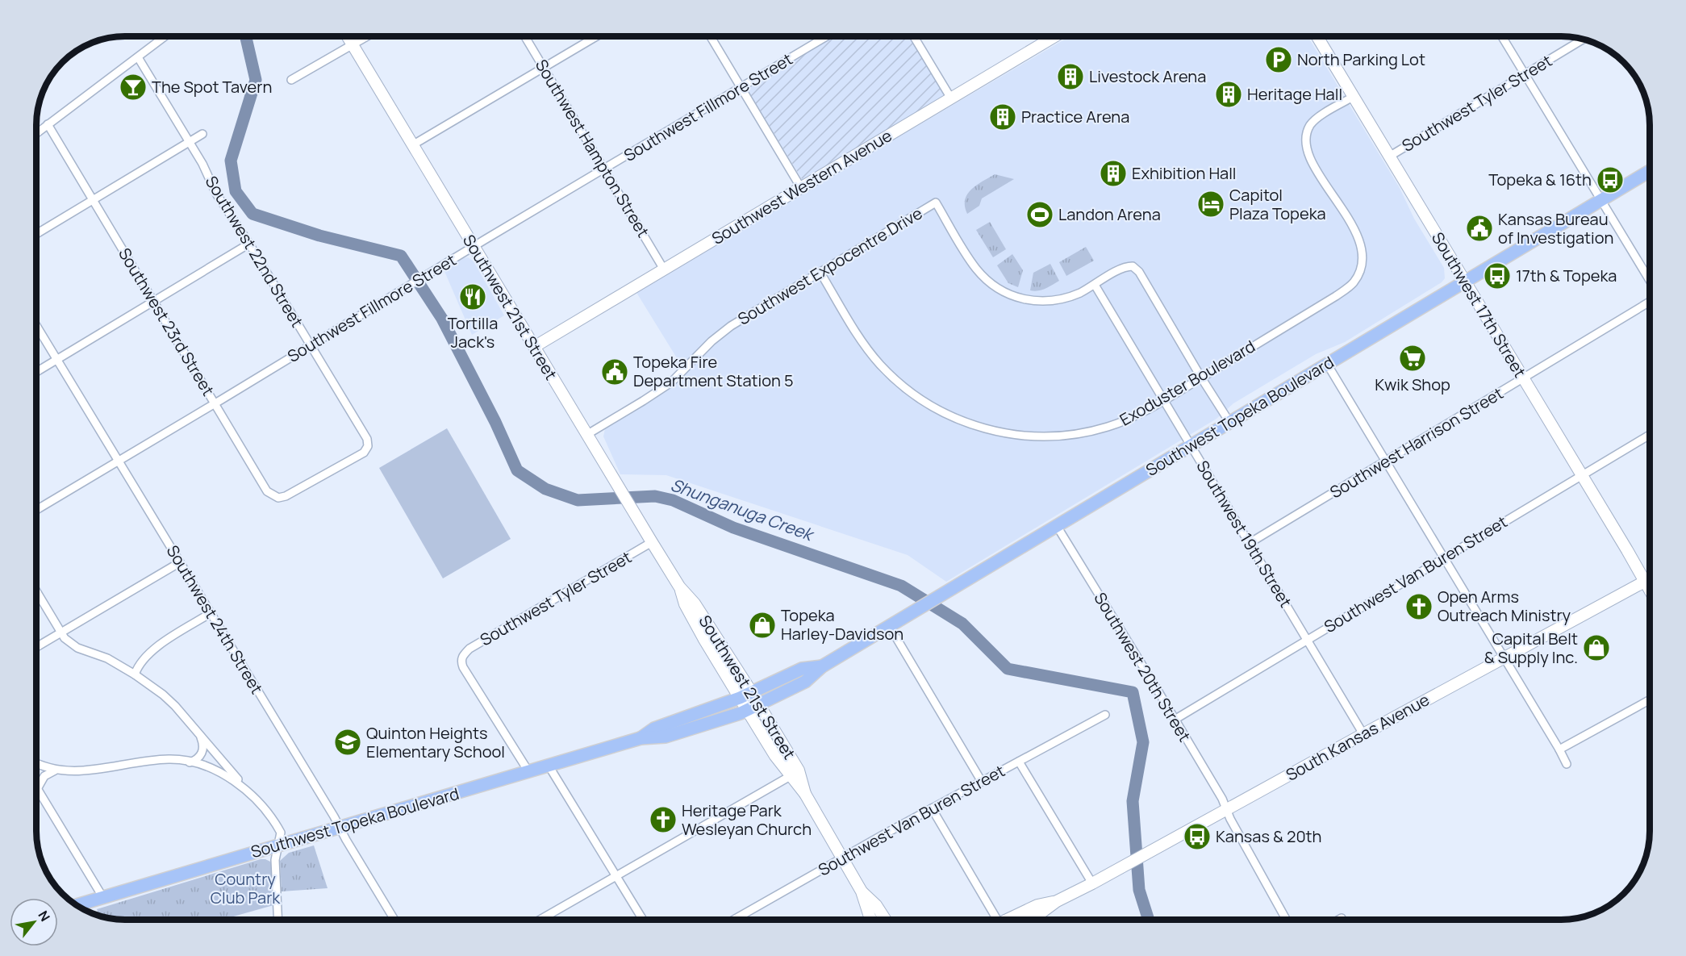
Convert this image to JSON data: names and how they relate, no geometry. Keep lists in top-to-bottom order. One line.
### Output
{"streets":{"main road":["Southwest Western Avenue","Southwest 17th Street","Southwest 21st Street","Southwest Topeka Boulevard","South Kansas Avenue"],"street":["Southwest Tyler Street","Southwest Fillmore Street","Southwest Hampton Street","Southwest 22nd Street","Southwest Expocentre Drive","Southwest 23rd Street","Exoduster Boulevard","Southwest Harrison Street","Southwest 19th Street","Southwest Van Buren Street","Southwest 24th Street","Southwest 20th Street"]},"crossings":[["Southwest Tyler Street","Southwest 17th Street"],["Southwest Tyler Street","Southwest 21st Street"],["Southwest Tyler Street","Southwest Topeka Boulevard"],["Southwest Fillmore Street","Southwest Hampton Street"],["Southwest Fillmore Street","Southwest 22nd Street"],["Southwest Fillmore Street","Southwest 21st Street"],["Southwest Fillmore Street","Southwest 23rd Street"],["Southwest Fillmore Street","Southwest 24th Street"],["Southwest Hampton Street","Southwest Western Avenue"],["Southwest Western Avenue","Southwest 21st Street"],["Southwest 22nd Street","Southwest 23rd Street"],["Southwest Expocentre Drive","Southwest 21st Street"],["Southwest Expocentre Drive","Exoduster Boulevard"],["Southwest Expocentre Drive","Southwest Topeka Boulevard"],["Southwest Expocentre Drive","Southwest 19th Street"],["Southwest 17th Street","Exoduster Boulevard"],["Southwest 17th Street","Southwest Topeka Boulevard"],["Southwest 17th Street","Southwest Harrison Street"],["Southwest 17th Street","Southwest Van Buren Street"],["Southwest 17th Street","South Kansas Avenue"],["Southwest 21st Street","Southwest Topeka Boulevard"],["Southwest 21st Street","Southwest Van Buren Street"],["Exoduster Boulevard","Southwest 19th Street"],["Southwest Topeka Boulevard","Southwest 19th Street"],["Southwest Topeka Boulevard","Southwest 24th Street"],["Southwest Topeka Boulevard","Southwest 20th Street"],["Southwest Harrison Street","Southwest 19th Street"],["Southwest 19th Street","Southwest Van Buren Street"],["Southwest 19th Street","South Kansas Avenue"],["Southwest Van Buren Street","Southwest 20th Street"],["Southwest 20th Street","South Kansas Avenue"]],"water":["Shunganuga Creek"],"parks":["Country Club Park"],"places":{"parking":["North Parking Lot"],"building":["Livestock Arena","Heritage Hall","Practice Arena","Exhibition Hall"],"bar":["The Spot Tavern"],"bus stop":["Topeka & 16th","17th & Topeka","Kansas & 20th"],"hotel":["Capitol Plaza Topeka"],"sports":["Landon Arena"],"public building":["Kansas Bureau of Investigation","Topeka Fire Department Station 5"],"restaurant":["Tortilla Jack's"],"supermarket":["Kwik Shop"],"church":["Open Arms Outreach Ministry","Heritage Park Wesleyan Church"],"shop":["Topeka Harley-Davidson","Capital Belt & Supply Inc."],"school or university":["Quinton Heights Elementary School"]},"north":"top right"}
